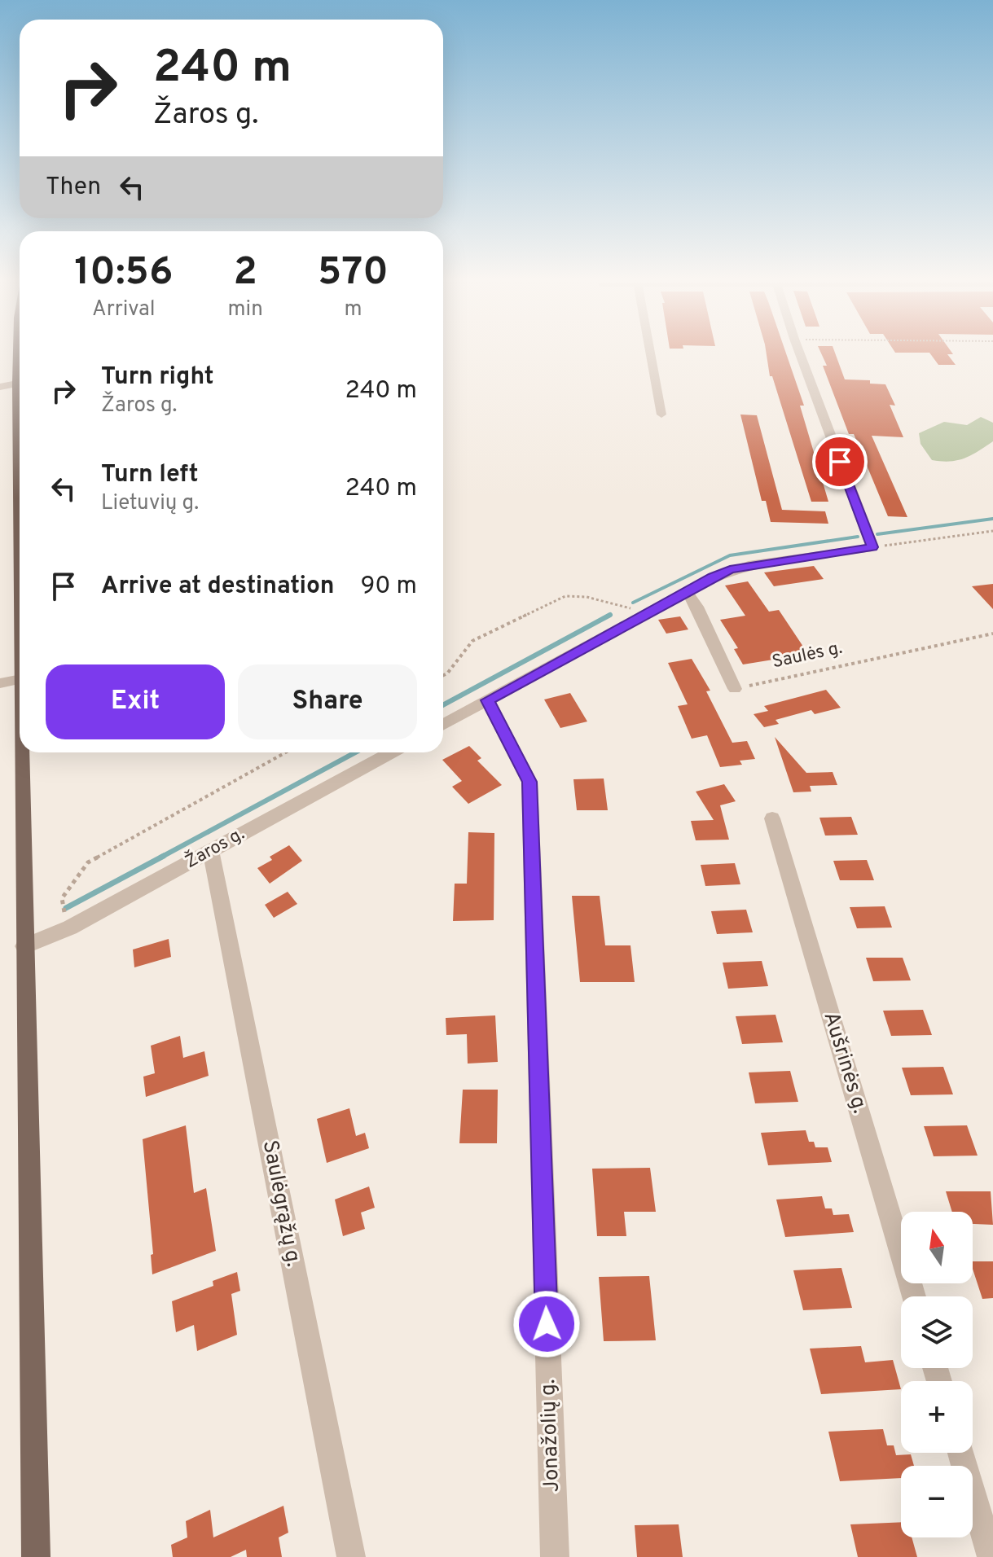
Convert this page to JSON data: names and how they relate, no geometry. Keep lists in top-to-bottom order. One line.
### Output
{"streets":{"street":["Žaros g.","Aušrinės g.","Saulėgrąžų g.","Jonažolių g."],"path":["Saulės g."]},"crossings":[["Žaros g.","Saulėgrąžų g."]],"north":"top","page":{"turn":["240 m","Žaros g."],"then":"Then","eta":["10:56","Arrival","2","min","570","m"],"list":[{"name":"Turn right","note":"Žaros g.","value":"240 m"},{"name":"Turn left","note":"Lietuvių g.","value":"240 m"},{"name":"Arrive at destination","value":"90 m"}],"buttons":["Exit","Share"],"map_buttons":["+","−"]}}
